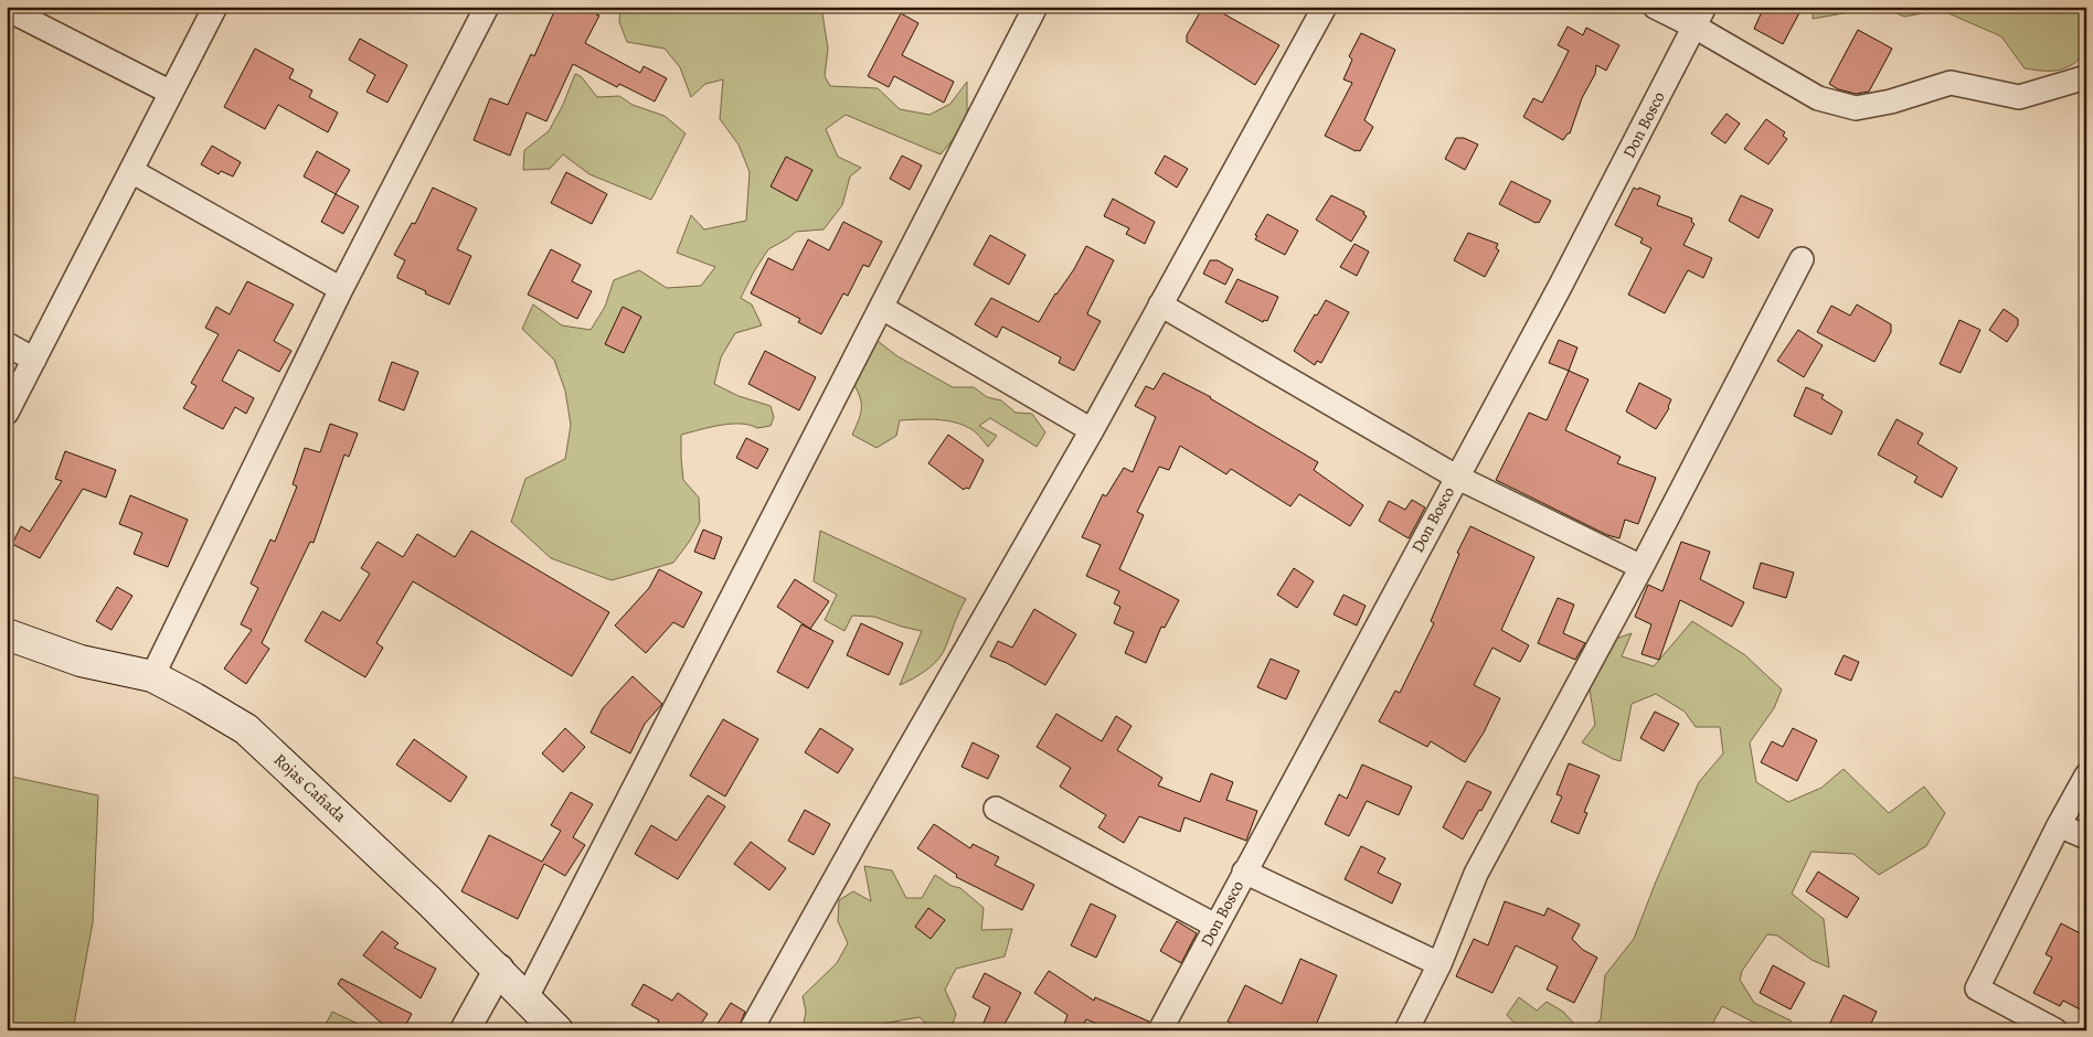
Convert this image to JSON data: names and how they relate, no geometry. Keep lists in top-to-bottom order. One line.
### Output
{"streets":{"main road":["Rojas Cañada"],"street":["Don Bosco"]}}
